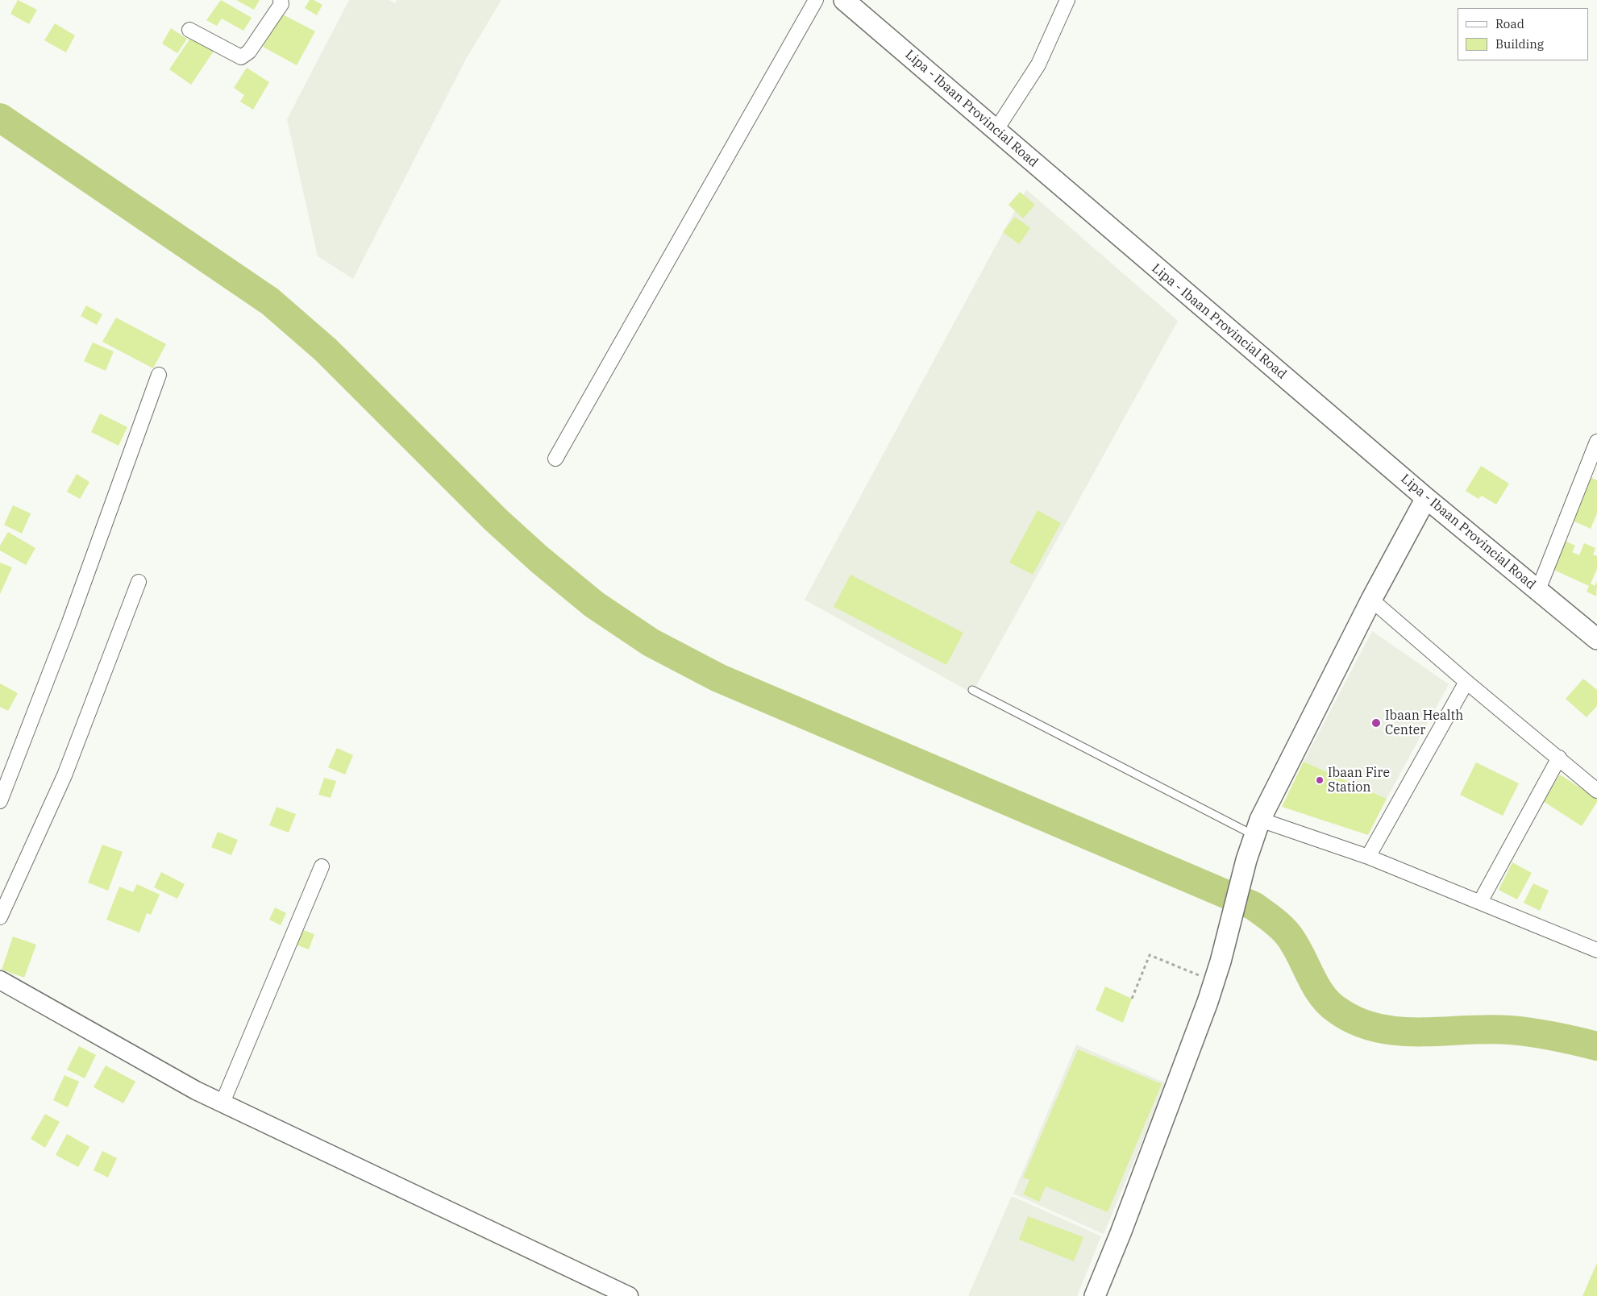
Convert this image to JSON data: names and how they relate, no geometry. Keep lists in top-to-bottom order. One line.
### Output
{"streets":{"main road":["Lipa - Ibaan Provincial Road"]},"places":["Ibaan Health Center","Ibaan Fire Station"],"legend":["Road","Building"]}
